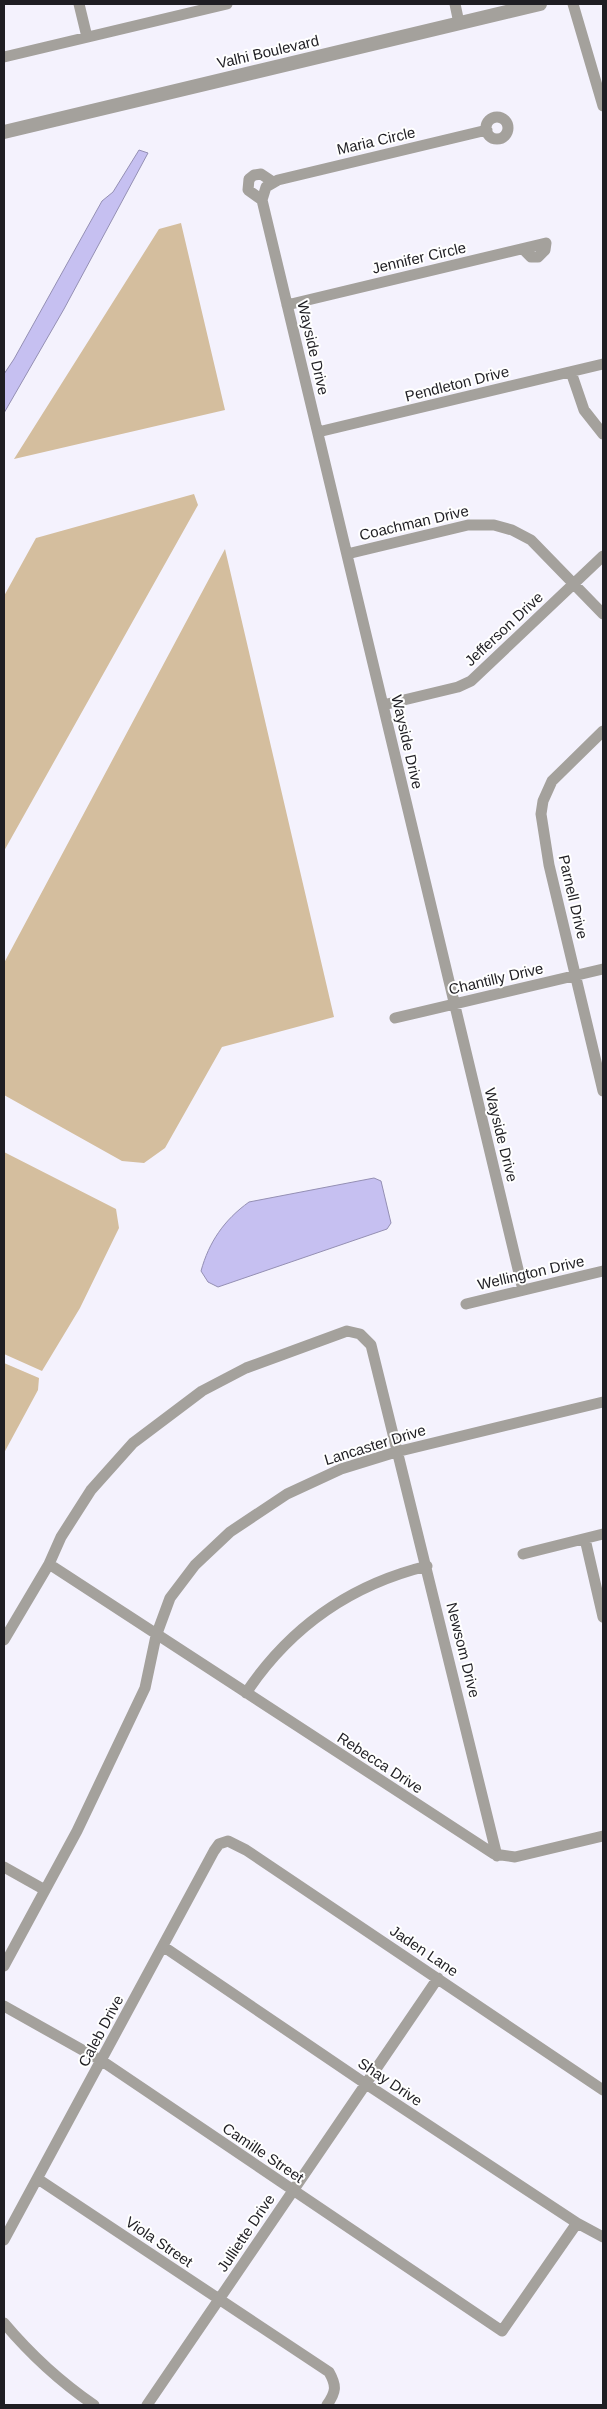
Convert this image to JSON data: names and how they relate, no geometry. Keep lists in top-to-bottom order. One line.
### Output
{"streets":{"street":["Valhi Boulevard","Maria Circle","Jennifer Circle","Wayside Drive","Pendleton Drive","Coachman Drive","Jefferson Drive","Parnell Drive","Chantilly Drive","Wellington Drive","Lancaster Drive","Newsom Drive","Rebecca Drive","Jaden Lane","Caleb Drive","Shay Drive","Camille Street","Julliette Drive","Viola Street"]},"crossings":[["Maria Circle","Wayside Drive"],["Jennifer Circle","Wayside Drive"],["Wayside Drive","Pendleton Drive"],["Wayside Drive","Coachman Drive"],["Wayside Drive","Jefferson Drive"],["Wayside Drive","Chantilly Drive"],["Wayside Drive","Wellington Drive"],["Coachman Drive","Jefferson Drive"],["Parnell Drive","Chantilly Drive"],["Lancaster Drive","Newsom Drive"],["Lancaster Drive","Rebecca Drive"],["Newsom Drive","Rebecca Drive"],["Jaden Lane","Caleb Drive"],["Jaden Lane","Julliette Drive"],["Caleb Drive","Shay Drive"],["Caleb Drive","Camille Street"],["Caleb Drive","Viola Street"],["Shay Drive","Camille Street"],["Shay Drive","Julliette Drive"],["Camille Street","Julliette Drive"],["Julliette Drive","Viola Street"]]}
